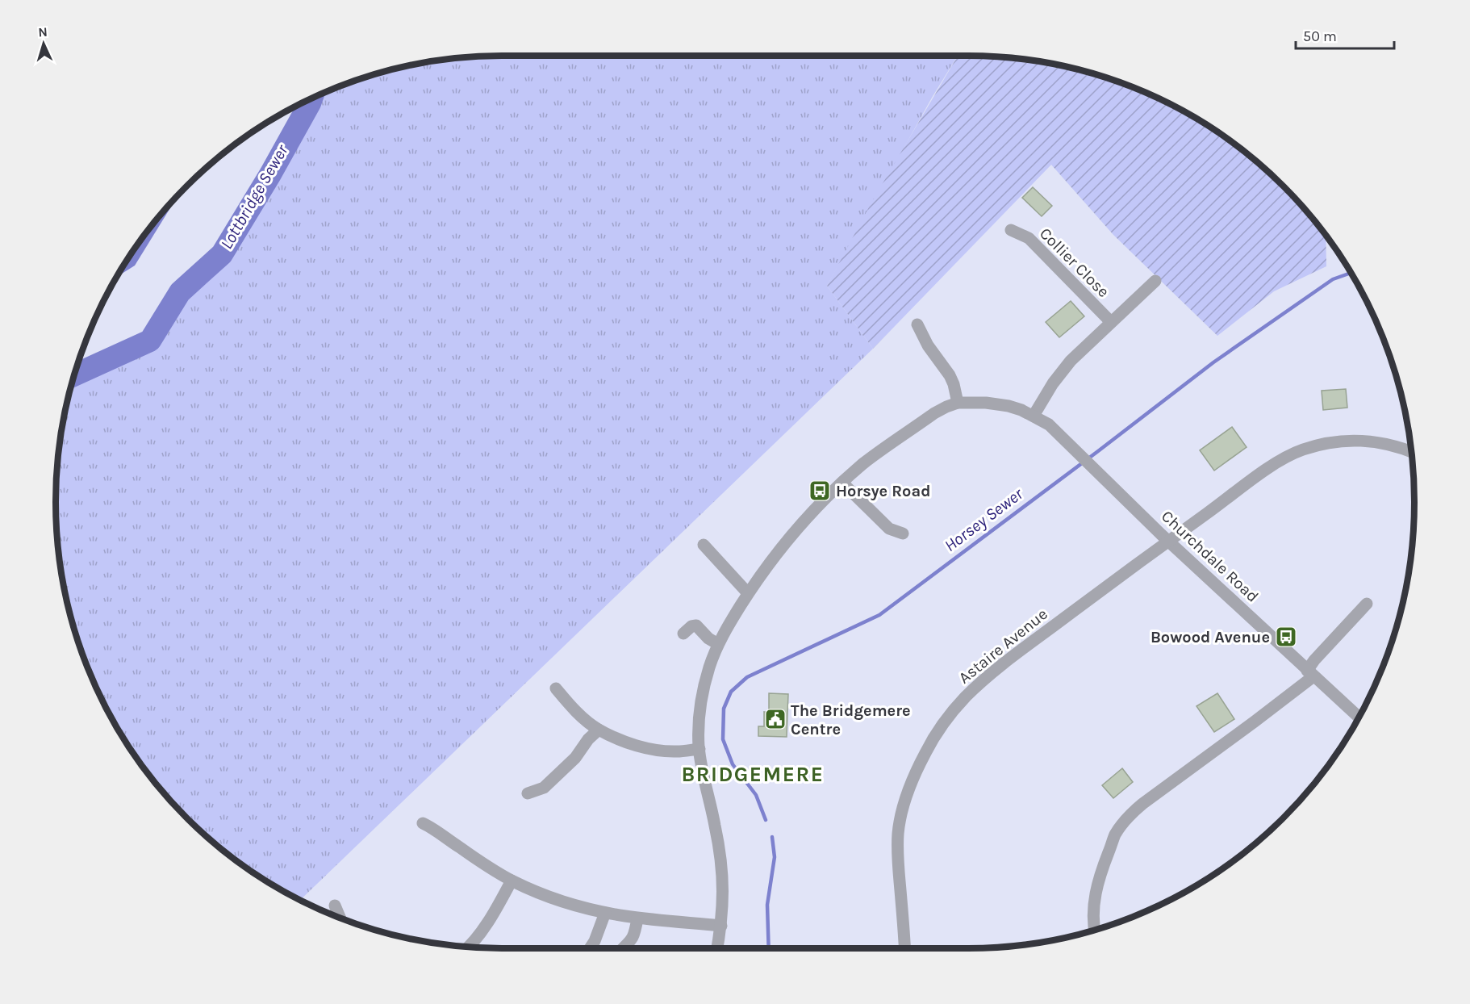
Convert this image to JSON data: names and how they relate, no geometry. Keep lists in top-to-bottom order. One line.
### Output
{"streets":{"street":["Collier Close","Churchdale Road","Astaire Avenue"]},"crossings":[["Churchdale Road","Astaire Avenue"]],"districts":["BRIDGEMERE"],"water":["Lottbridge Sewer","Horsey Sewer"],"places":{"bus stop":["Horsye Road","Bowood Avenue"],"public building":["The Bridgemere Centre"]},"scale_bar":"50 m","north":"top"}
